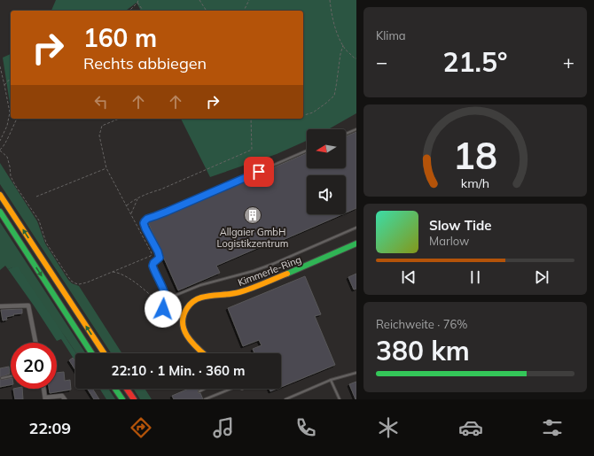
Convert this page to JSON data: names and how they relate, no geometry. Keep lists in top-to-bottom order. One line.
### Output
{"streets":{"main road":["Kimmerle-Ring"]},"places":{"building":["Allgaier GmbH Logistikzentrum"]},"north":"left","page":{"tile":["Klima",["Reichweite · 76%","380 km"]],"turn":["160 m","Rechts abbiegen"],"heat":["−","21.5°","+"],"song":["Slow Tide","Marlow"],"limit":"20","trip":"22:10 · 1 Min. · 360 m","tabs":"22:09","gauge":["18","km/h"]}}
